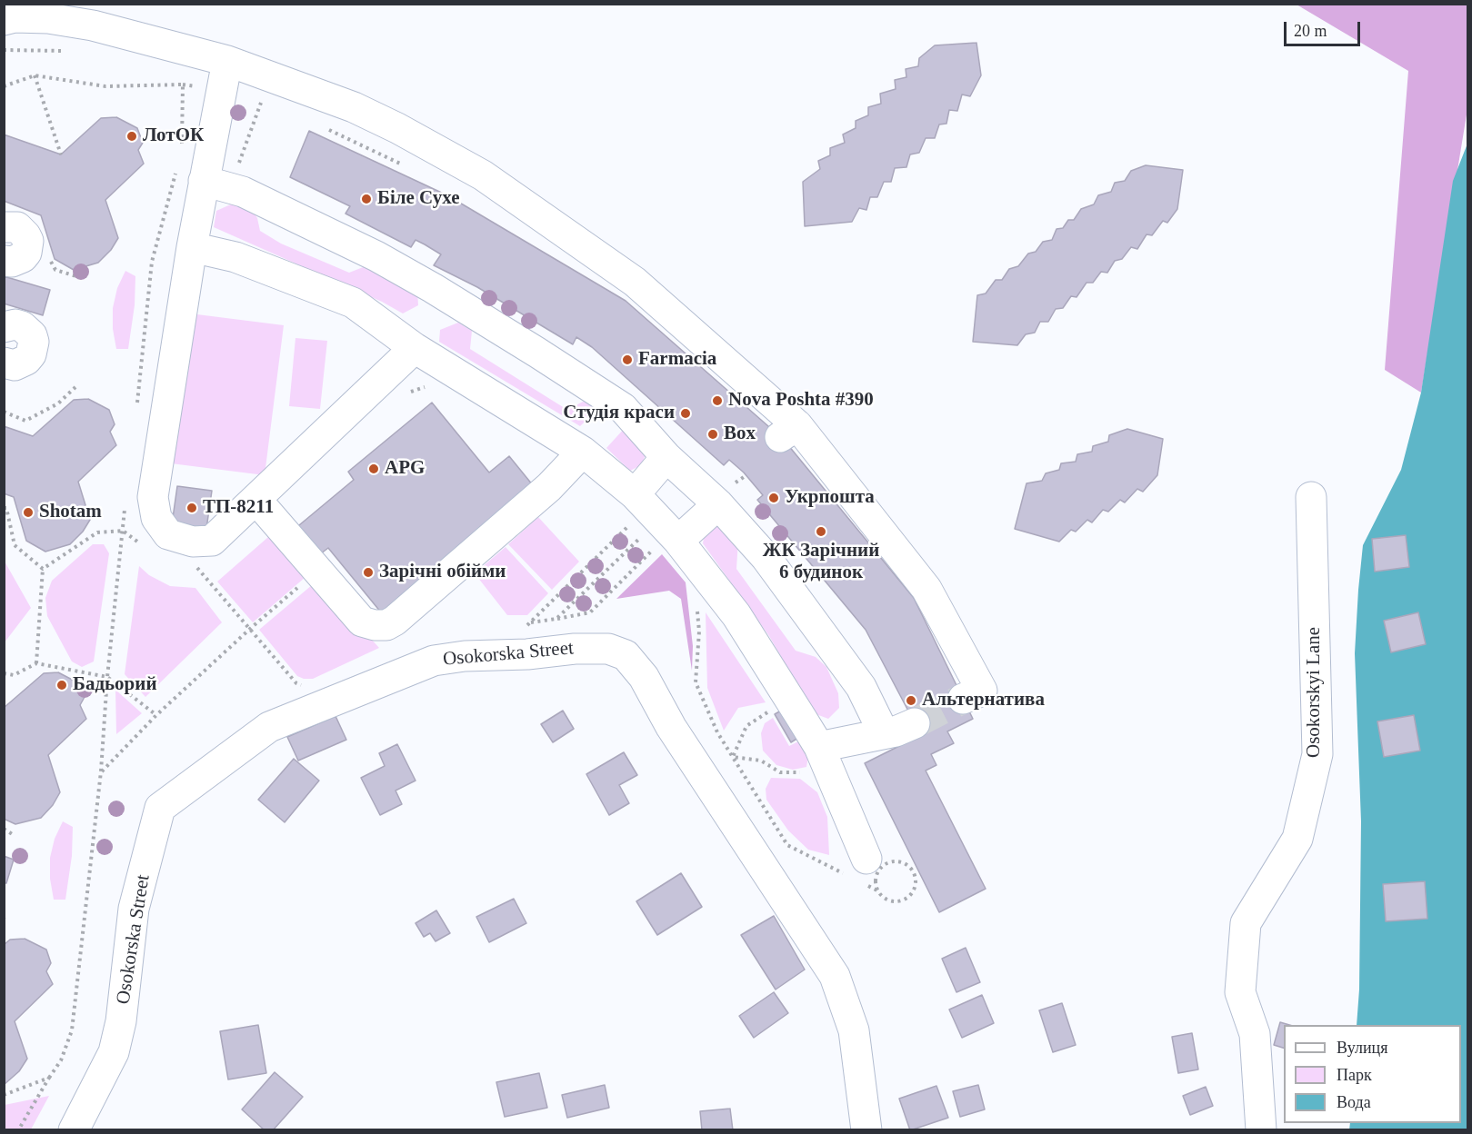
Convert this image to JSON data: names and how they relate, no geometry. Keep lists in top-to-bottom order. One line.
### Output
{"streets":{"street":["Osokorska Street","Osokorskyi Lane"]},"places":["ЛотОК","Біле Сухе","Farmacia","Nova Poshta #390","Студія краси","Box","APG","Укрпошта","ТП-8211","Shotam","ЖК Зарічний 6 будинок","Зарічні обійми","Бадьорий","Альтернатива"],"legend":["Вулиця","Парк","Вода"],"scale_bar":"20 m"}
